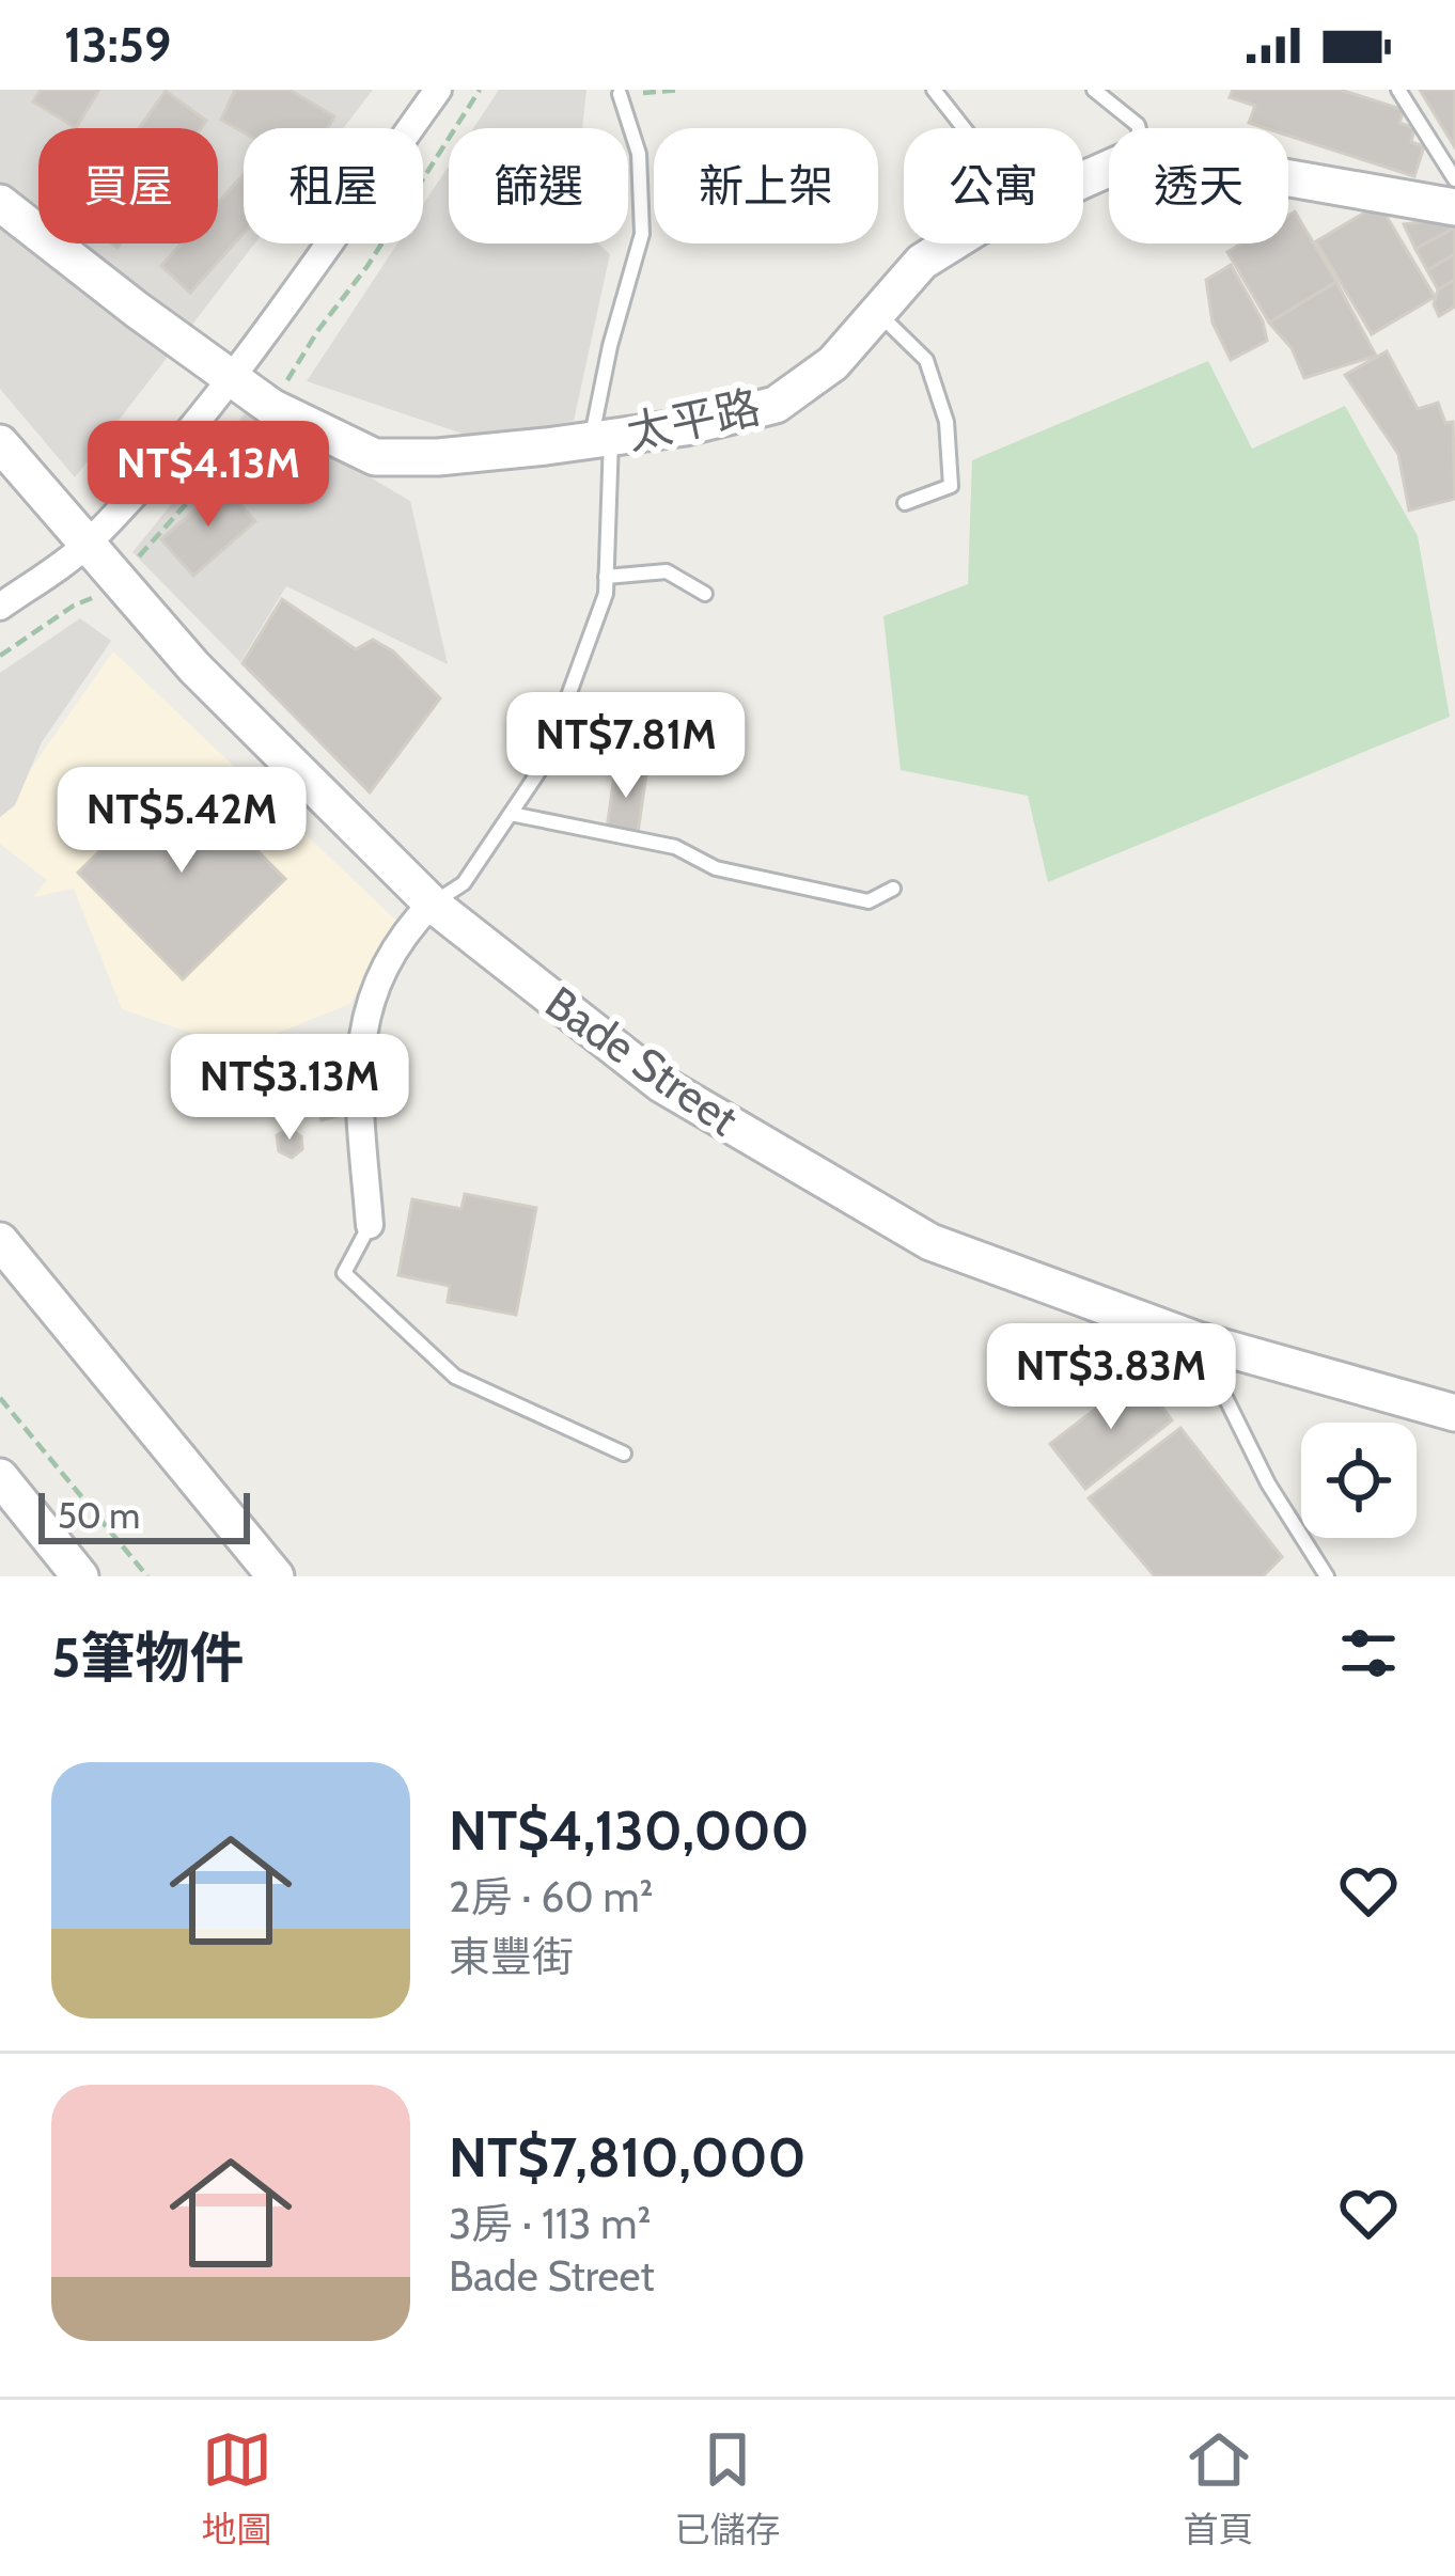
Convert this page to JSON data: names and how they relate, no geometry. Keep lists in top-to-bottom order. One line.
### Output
{"streets":{"street":["太平路","Bade Street"]},"scale_bar":"50 m","page":{"status":"13:59","chip":["買屋","租屋","篩選","新上架","公寓","透天"],"price":["NT$4.13M","NT$7.81M","NT$5.42M","NT$3.13M","NT$3.83M"],"scale":"50 m","heading":"5筆物件","list":[{"name":"NT$4,130,000","note":"2房 · 60 m² · 東豐街"},{"name":"NT$7,810,000","note":"3房 · 113 m² · Bade Street"}],"tabs":["地圖","已儲存","首頁"]}}
